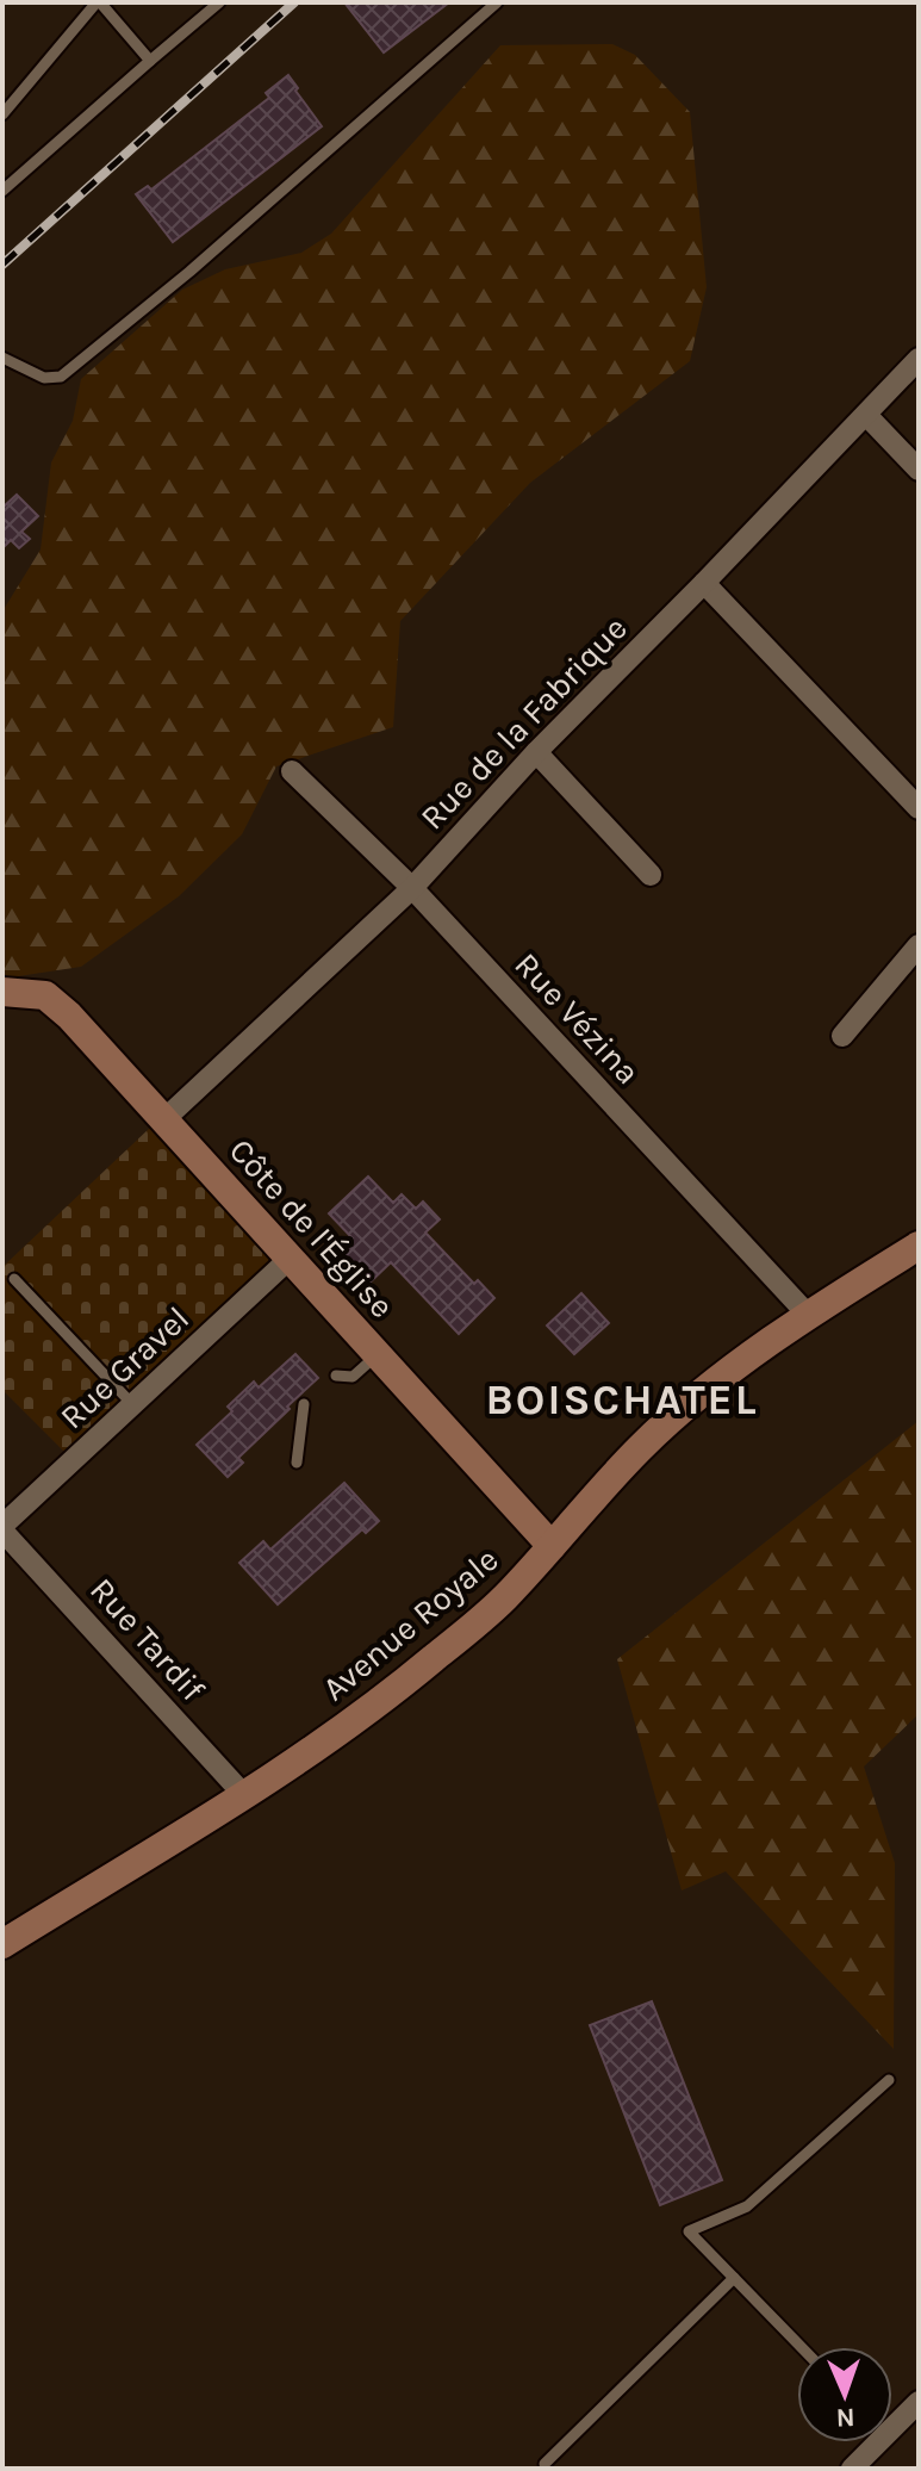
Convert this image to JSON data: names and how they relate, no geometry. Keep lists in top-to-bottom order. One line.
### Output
{"streets":{"main road":["Côte de l'Église","Avenue Royale"],"street":["Rue de la Fabrique","Rue Vézina","Rue Gravel","Rue Tardif"]},"crossings":[["Rue de la Fabrique","Rue Vézina"],["Rue de la Fabrique","Côte de l'Église"],["Rue Vézina","Avenue Royale"],["Côte de l'Église","Rue Gravel"],["Côte de l'Église","Avenue Royale"],["Rue Gravel","Rue Tardif"],["Avenue Royale","Rue Tardif"]],"districts":["BOISCHATEL"],"north":"bottom"}
